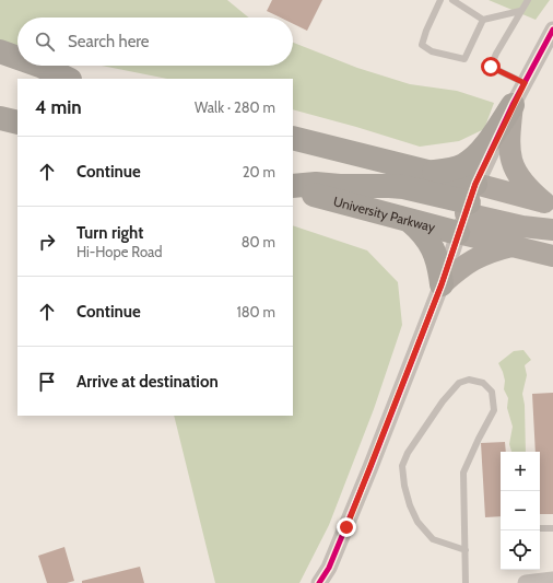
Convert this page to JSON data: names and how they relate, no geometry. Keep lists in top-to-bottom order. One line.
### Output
{"streets":{"highway":["University Parkway"]},"page":{"search":"Search here","heading":["4 min","Walk · 280 m"],"list":[["Continue","20 m"],["Turn right","Hi-Hope Road","80 m"],["Continue","180 m"],"Arrive at destination"],"map_buttons":["+","−"]}}
